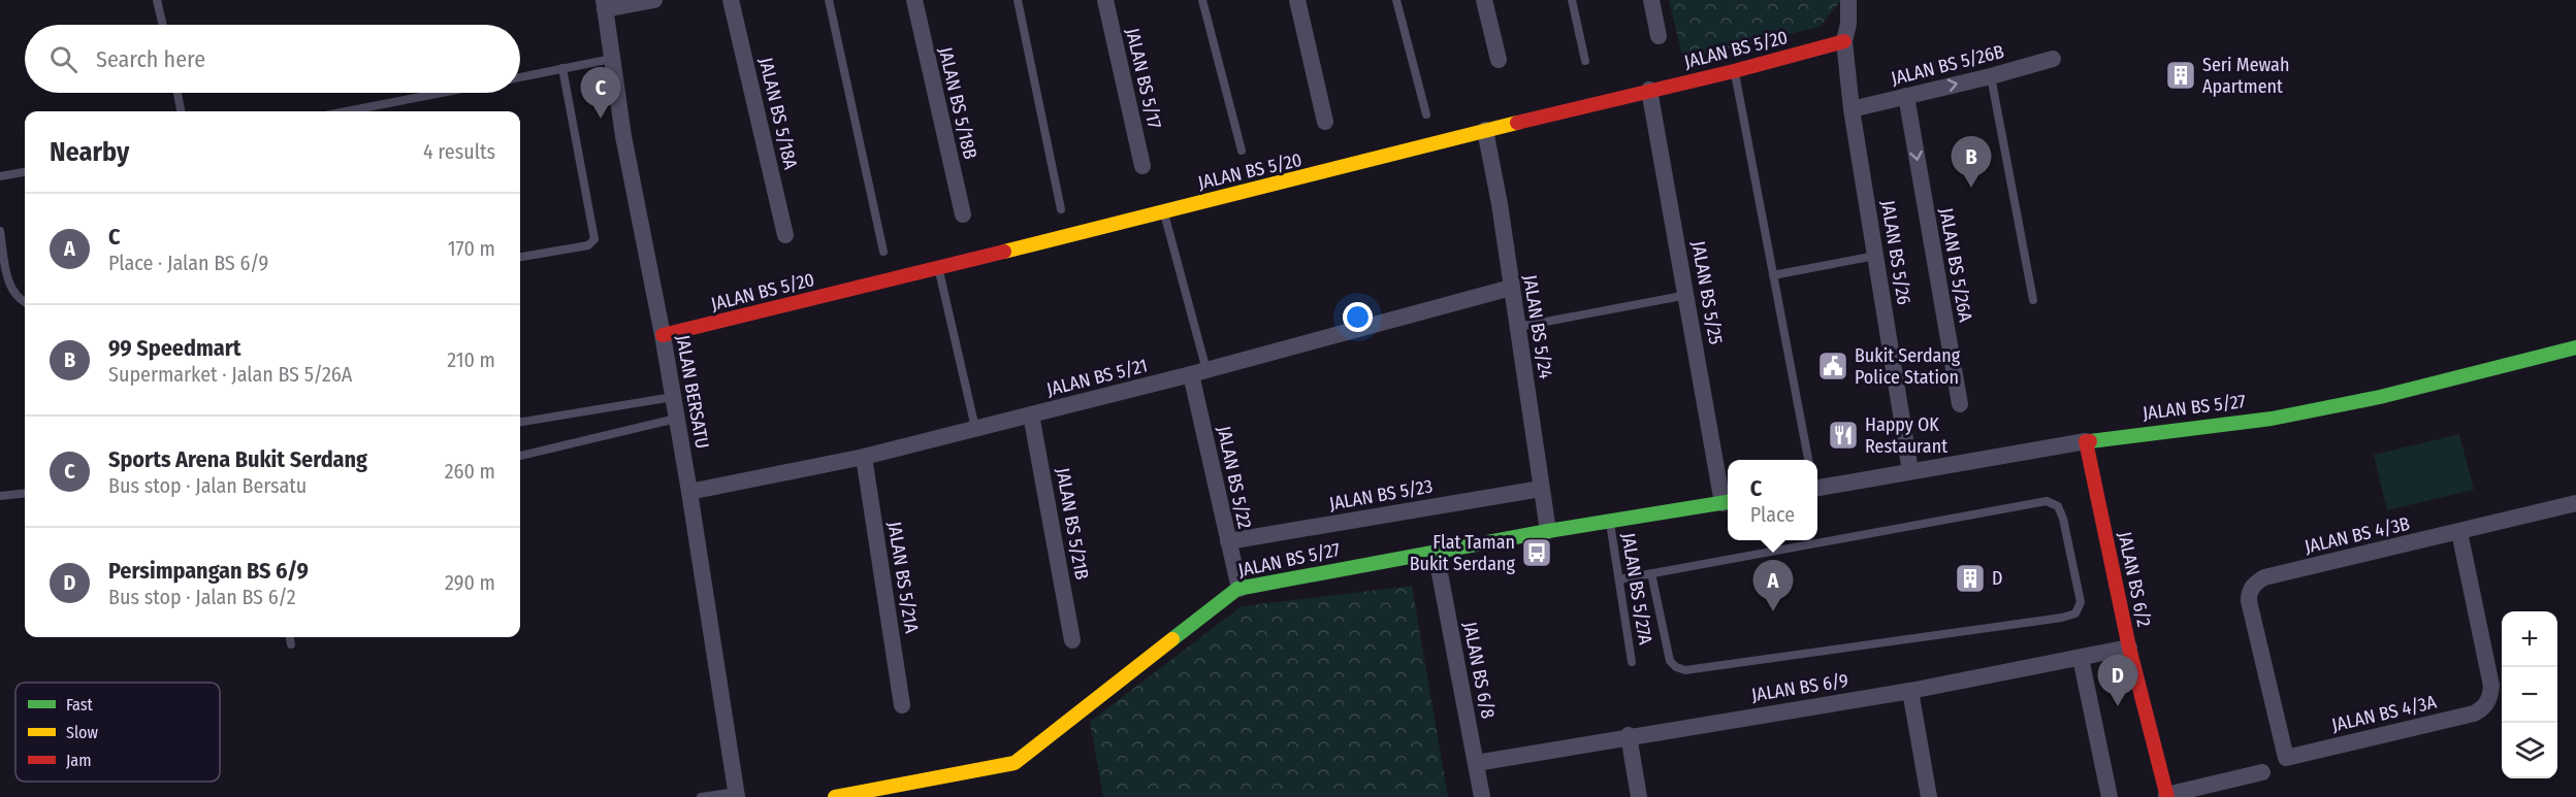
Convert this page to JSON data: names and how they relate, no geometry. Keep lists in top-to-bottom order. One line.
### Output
{"streets":{"street":["JALAN BS 5/20","JALAN BS 5/26B","JALAN BS 5/17","JALAN BS 5/18B","JALAN BS 5/18A","JALAN BS 5/26","JALAN BS 5/26A","JALAN BS 5/25","JALAN BS 5/24","JALAN BS 5/21","JALAN BERSATU","JALAN BS 5/27","JALAN BS 5/22","JALAN BS 5/23","JALAN BS 5/21B","JALAN BS 4/3B","JALAN BS 5/21A","JALAN BS 6/2","JALAN BS 6/8","JALAN BS 6/9","JALAN BS 4/3A"],"lane":["JALAN BS 5/27A"]},"crossings":[["JALAN BS 5/20","JALAN BS 5/26"],["JALAN BS 5/20","JALAN BS 5/25"],["JALAN BS 5/20","JALAN BS 5/24"],["JALAN BS 5/20","JALAN BERSATU"],["JALAN BS 5/26B","JALAN BS 5/26"],["JALAN BS 5/26B","JALAN BS 5/26A"],["JALAN BS 5/26","JALAN BS 5/27"],["JALAN BS 5/25","JALAN BS 5/27"],["JALAN BS 5/24","JALAN BS 5/21"],["JALAN BS 5/24","JALAN BS 5/27"],["JALAN BS 5/24","JALAN BS 5/23"],["JALAN BS 5/21","JALAN BERSATU"],["JALAN BS 5/21","JALAN BS 5/22"],["JALAN BS 5/21","JALAN BS 5/21B"],["JALAN BS 5/21","JALAN BS 5/21A"],["JALAN BS 5/27","JALAN BS 5/22"],["JALAN BS 5/27","JALAN BS 6/2"],["JALAN BS 5/27","JALAN BS 5/27A"],["JALAN BS 5/27","JALAN BS 6/8"],["JALAN BS 5/22","JALAN BS 5/23"],["JALAN BS 4/3B","JALAN BS 4/3A"],["JALAN BS 6/2","JALAN BS 6/9"],["JALAN BS 6/8","JALAN BS 6/9"]],"one_way":["JALAN BS 5/26B","JALAN BS 5/26A"],"places":{"building":["Seri Mewah Apartment","D"],"public building":["Bukit Serdang Police Station"],"restaurant":["Happy OK Restaurant"],"bus stop":["Flat Taman Bukit Serdang"]},"legend":["Fast","Slow","Jam"],"page":{"search":"Search here","pins":["C","B","A","D"],"heading":["Nearby","4 results"],"list":[{"mark":"A","name":"C","note":"Place · Jalan BS 6/9","value":"170 m"},{"mark":"B","name":"99 Speedmart","note":"Supermarket · Jalan BS 5/26A","value":"210 m"},{"mark":"C","name":"Sports Arena Bukit Serdang","note":"Bus stop · Jalan Bersatu","value":"260 m"},{"mark":"D","name":"Persimpangan BS 6/9","note":"Bus stop · Jalan BS 6/2","value":"290 m"}],"popup":["C","Place"],"map_buttons":["+","−"]}}
